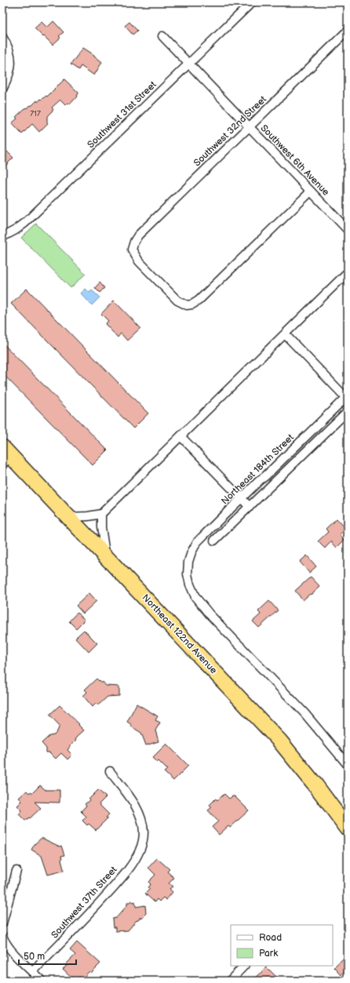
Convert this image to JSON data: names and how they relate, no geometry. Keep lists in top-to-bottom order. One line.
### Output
{"streets":{"highway":["Northeast 122nd Avenue"],"street":["Southwest 31st Street","Southwest 32nd Street","Southwest 6th Avenue","Northeast 184th Street","Southwest 37th Street"]},"crossings":[["Southwest 31st Street","Southwest 6th Avenue"],["Southwest 32nd Street","Southwest 6th Avenue"]],"house_numbers":["717"],"legend":["Road","Park"],"scale_bar":"50 m"}
